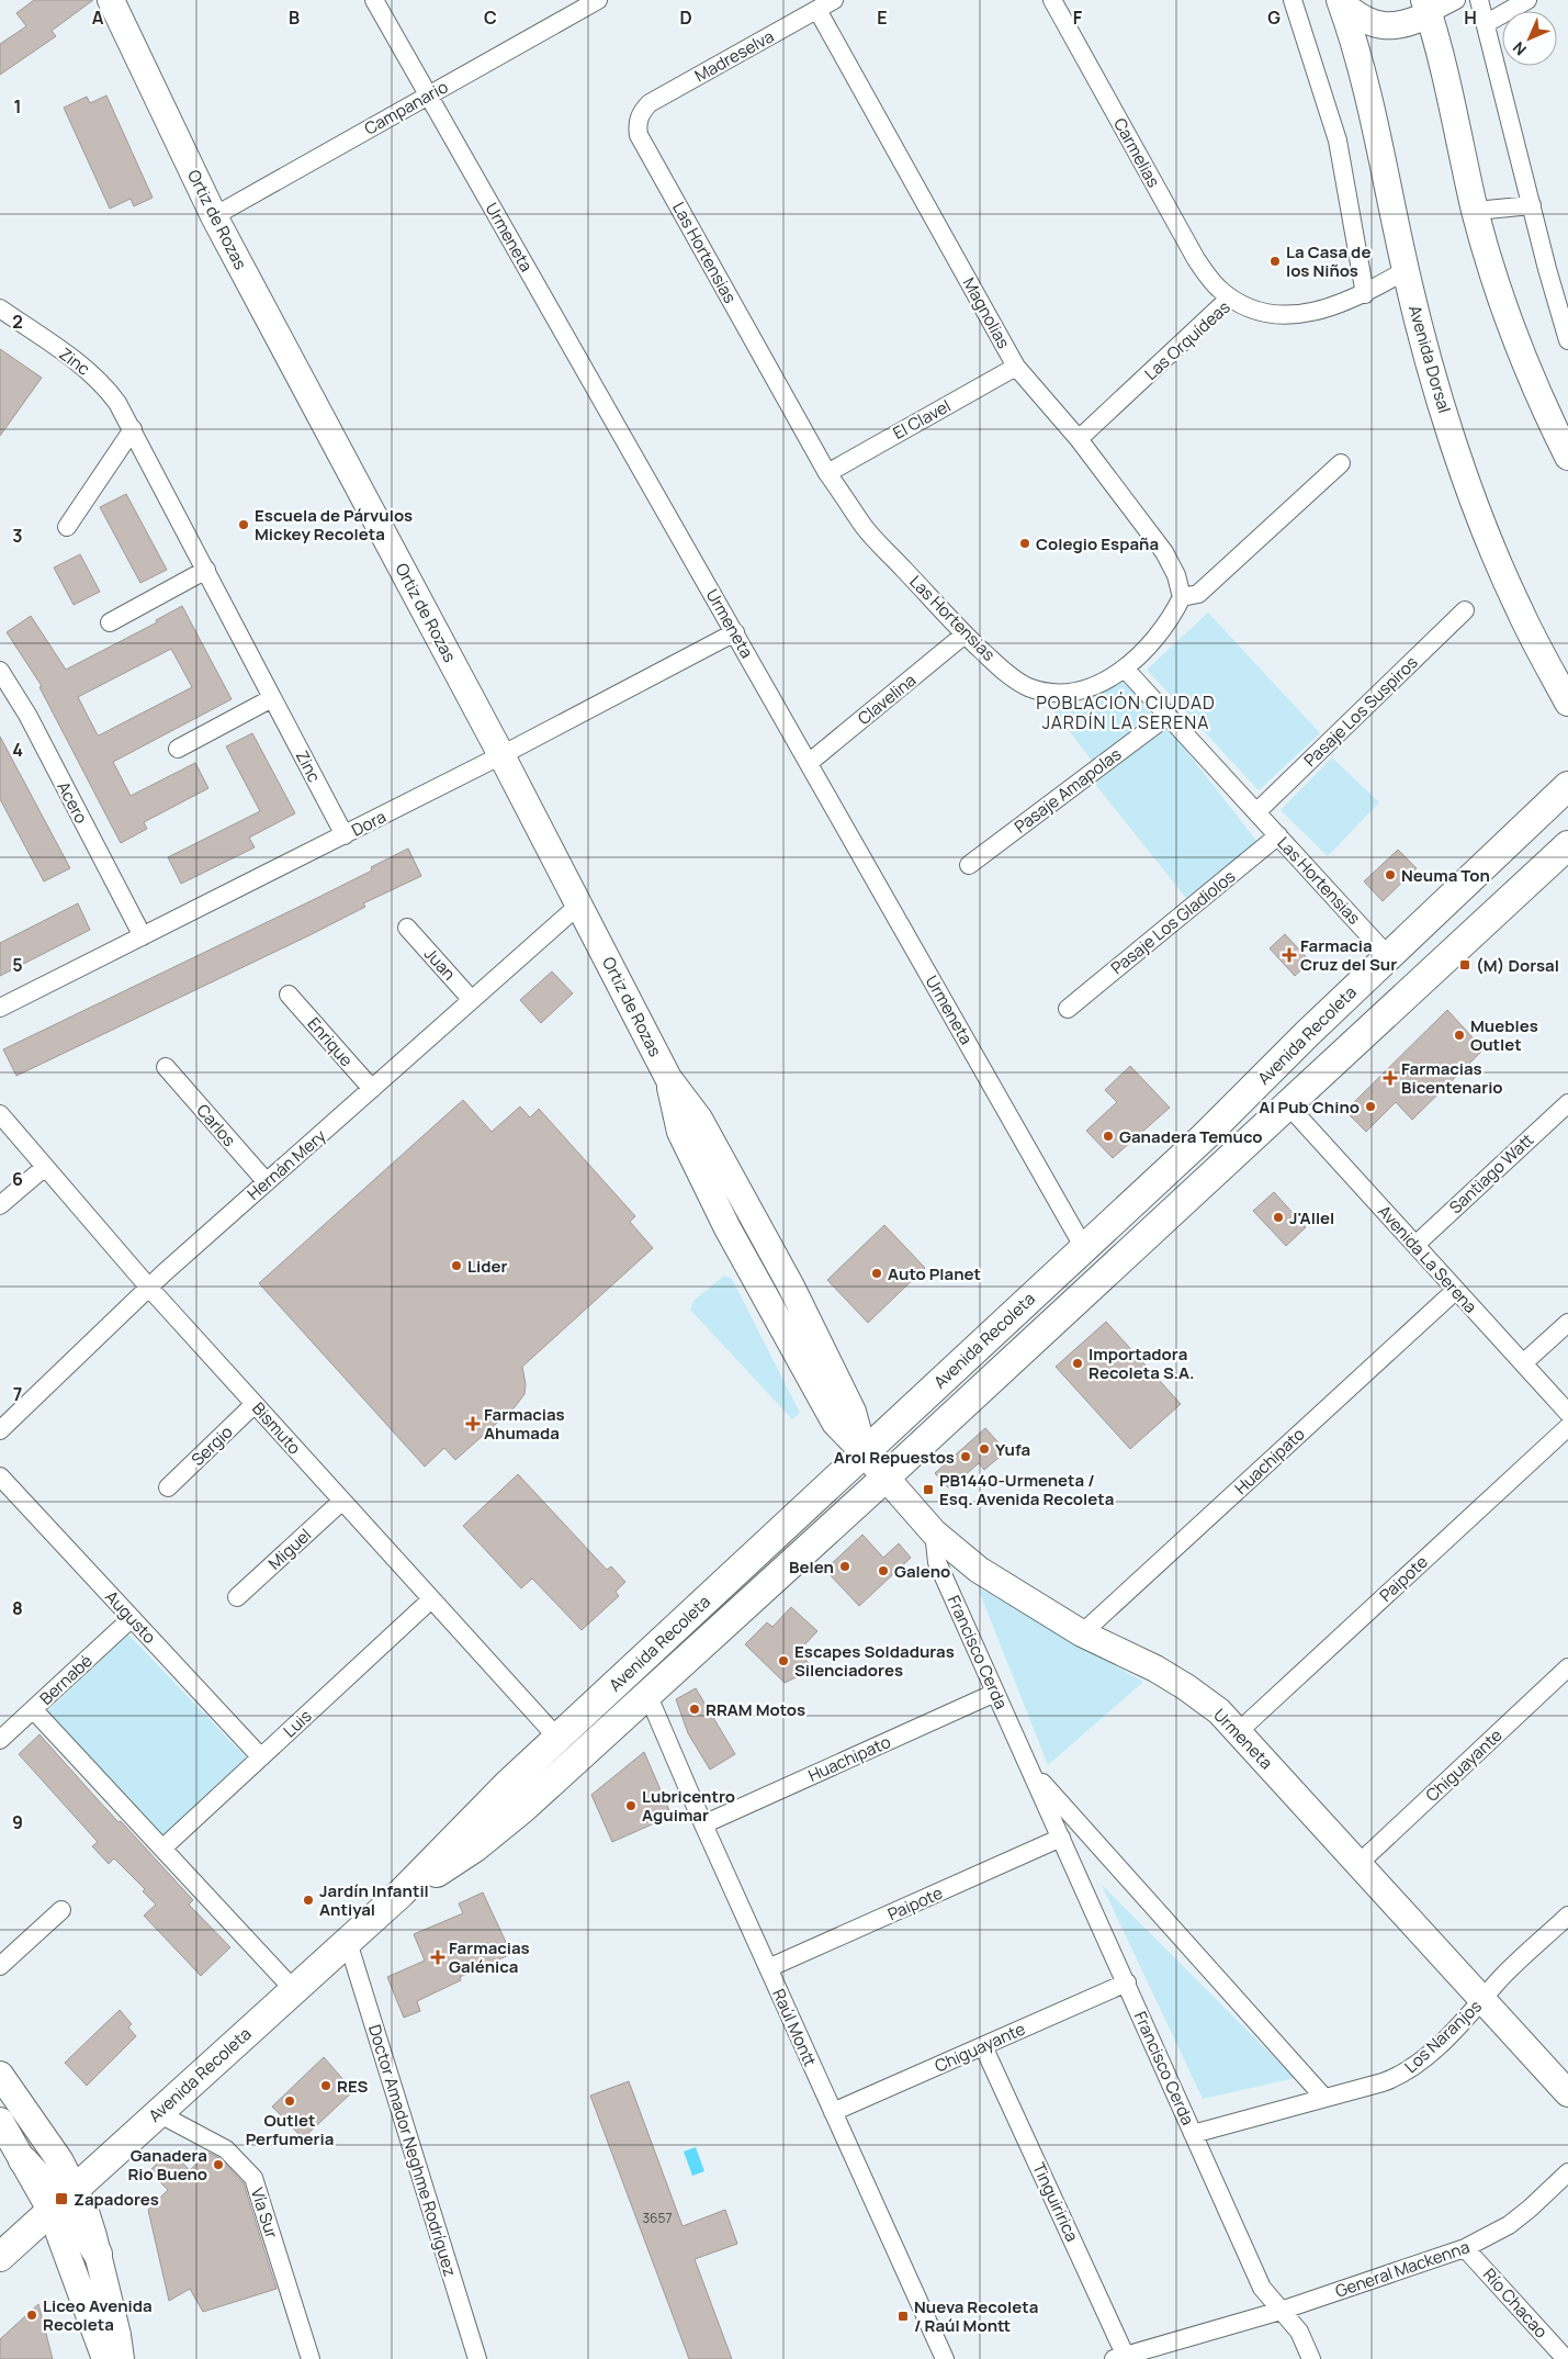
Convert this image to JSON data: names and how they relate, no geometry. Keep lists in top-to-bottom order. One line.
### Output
{"streets":{"main road":["Avenida Recoleta"],"street":["Madreselva","Campanario","Carmelias","Ortiz de Rozas","Urmeneta","Las Hortensias","Magnolias","Las Orquídeas","Avenida Dorsal","Zinc","El Clavel","Clavelina","Pasaje Los Suspiros","Pasaje Amapolas","Acero","Dora","Pasaje Los Gladiolos","Juan","Enrique","Carlos","Hernán Mery","Santiago Watt","Avenida La Serena","Bismuto","Sergio","Huachipato","Miguel","Paipote","Augusto","Francisco Cerda","Bernabé","Luis","Chiguayante","Raúl Montt","Los Naranjos","Doctor Amador Neghme Rodríguez","Tinguiririca","Vía Sur","General Mackenna","Río Chacao"]},"crossings":[["Madreselva","Las Hortensias"],["Madreselva","Magnolias"],["Campanario","Ortiz de Rozas"],["Campanario","Urmeneta"],["Carmelias","Las Orquídeas"],["Ortiz de Rozas","Urmeneta"],["Ortiz de Rozas","Dora"],["Ortiz de Rozas","Avenida Recoleta"],["Ortiz de Rozas","Hernán Mery"],["Urmeneta","Clavelina"],["Urmeneta","Dora"],["Urmeneta","Avenida Recoleta"],["Urmeneta","Huachipato"],["Urmeneta","Paipote"],["Urmeneta","Francisco Cerda"],["Urmeneta","Chiguayante"],["Urmeneta","Los Naranjos"],["Las Hortensias","El Clavel"],["Las Hortensias","Clavelina"],["Las Hortensias","Pasaje Los Suspiros"],["Las Hortensias","Pasaje Amapolas"],["Las Hortensias","Pasaje Los Gladiolos"],["Las Hortensias","Avenida Recoleta"],["Magnolias","Las Orquídeas"],["Magnolias","El Clavel"],["Las Orquídeas","Avenida Dorsal"],["Zinc","Dora"],["Acero","Dora"],["Juan","Hernán Mery"],["Avenida Recoleta","Avenida La Serena"],["Avenida Recoleta","Bismuto"],["Avenida Recoleta","Raúl Montt"],["Avenida Recoleta","Doctor Amador Neghme Rodríguez"],["Avenida Recoleta","Vía Sur"],["Enrique","Hernán Mery"],["Carlos","Hernán Mery"],["Hernán Mery","Bismuto"],["Santiago Watt","Avenida La Serena"],["Avenida La Serena","Huachipato"],["Bismuto","Sergio"],["Bismuto","Miguel"],["Bismuto","Luis"],["Huachipato","Francisco Cerda"],["Huachipato","Raúl Montt"],["Paipote","Francisco Cerda"],["Paipote","Raúl Montt"],["Augusto","Bernabé"],["Augusto","Luis"],["Francisco Cerda","Chiguayante"],["Francisco Cerda","Los Naranjos"],["Francisco Cerda","General Mackenna"],["Chiguayante","Raúl Montt"],["Chiguayante","Tinguiririca"],["Tinguiririca","General Mackenna"],["General Mackenna","Río Chacao"]],"districts":["POBLACIÓN CIUDAD JARDÍN LA SERENA"],"places":{"other":["La Casa de los Niños","Escuela de Párvulos Mickey Recoleta","Colegio España","Neuma Ton","Muebles Outlet","Al Pub Chino","Ganadera Temuco","J'Allel","Lider","Auto Planet","Importadora Recoleta S.A.","Yufa","Arol Repuestos","Belen","Galeno","Escapes Soldaduras Silenciadores","RRAM Motos","Lubricentro Aguimar","Jardín Infantil Antiyal","RES","Outlet Perfumeria","Ganadera Rio Bueno","Liceo Avenida Recoleta"],"health":["Farmacia Cruz del Sur","Farmacias Bicentenario","Farmacias Ahumada","Farmacias Galénica"],"transit":["(M) Dorsal","PB1440-Urmeneta / Esq. Avenida Recoleta","Zapadores","Nueva Recoleta / Raúl Montt"]},"house_numbers":["3657"],"north":"bottom left","grid":{"columns":["A","B","C","D","E","F","G","H"],"rows":["1","2","3","4","5","6","7","8","9"]}}
